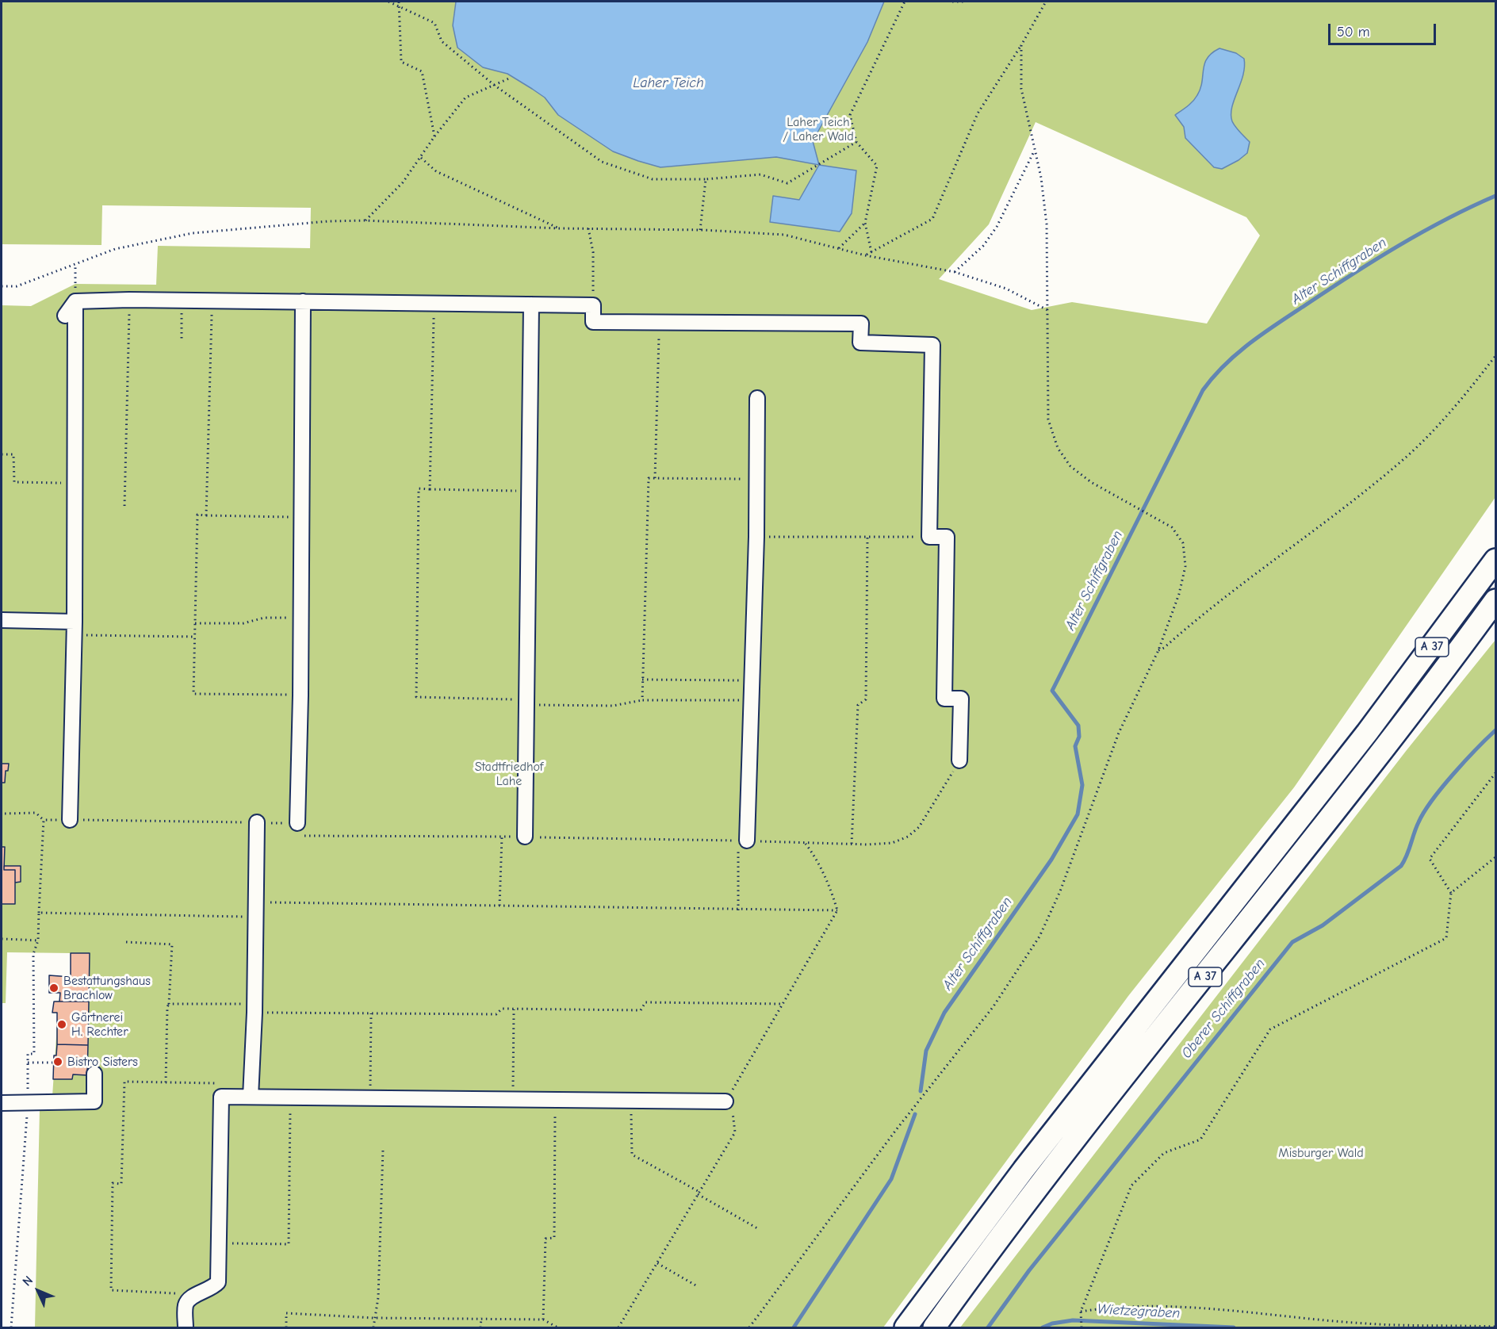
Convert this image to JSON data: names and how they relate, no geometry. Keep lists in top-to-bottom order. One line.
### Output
{"streets":{"highway":["A 37"]},"water":["Laher Teich","Alter Schiffgraben","Oberer Schiffgraben","Wietzegraben"],"parks":["Laher Teich / Laher Wald","Stadtfriedhof Lahe","Misburger Wald"],"places":["Bestattungshaus Brachlow","Gärtnerei H. Rechter","Bistro Sisters"],"scale_bar":"50 m","north":"top left"}
